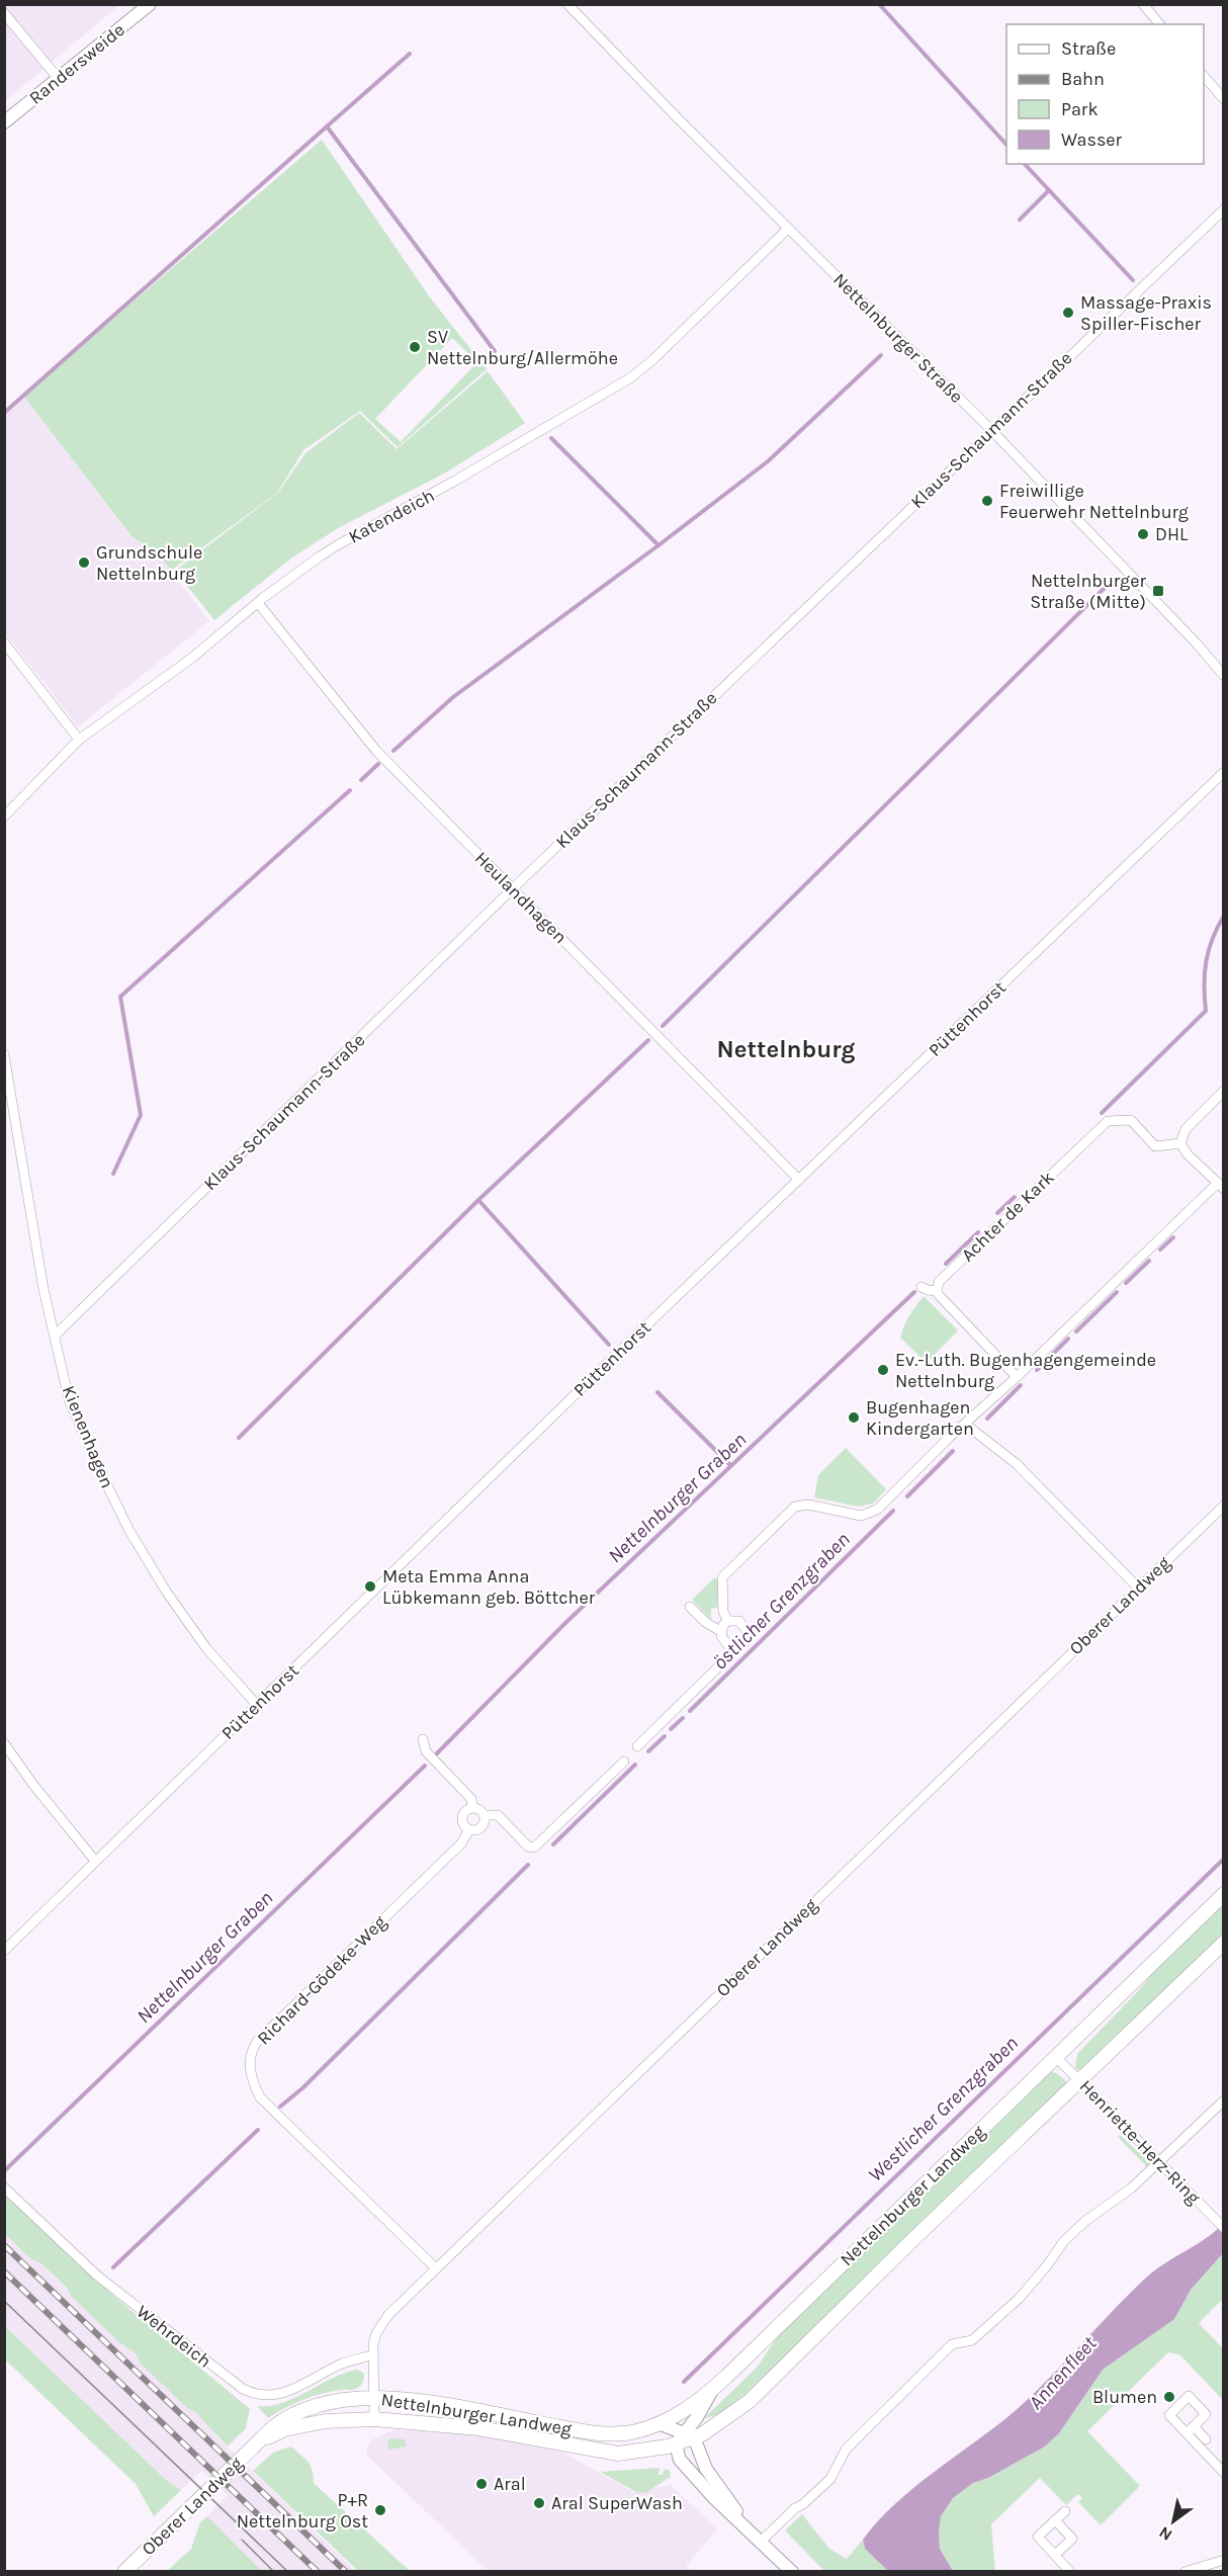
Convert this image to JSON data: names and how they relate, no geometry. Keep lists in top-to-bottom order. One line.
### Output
{"streets":{"main road":["Oberer Landweg","Nettelnburger Landweg"],"street":["Randersweide","Nettelnburger Straße","Klaus-Schaumann-Straße","Katendeich","Heulandhagen","Püttenhorst","Achter de Kark","Kienenhagen","Richard-Gödeke-Weg","Henriette-Herz-Ring","Wehrdeich"]},"crossings":[["Nettelnburger Straße","Klaus-Schaumann-Straße"],["Nettelnburger Straße","Katendeich"],["Klaus-Schaumann-Straße","Heulandhagen"],["Klaus-Schaumann-Straße","Kienenhagen"],["Katendeich","Heulandhagen"],["Heulandhagen","Püttenhorst"],["Püttenhorst","Kienenhagen"],["Oberer Landweg","Richard-Gödeke-Weg"],["Oberer Landweg","Nettelnburger Landweg"],["Oberer Landweg","Wehrdeich"],["Henriette-Herz-Ring","Nettelnburger Landweg"]],"districts":["Nettelnburg"],"water":["Nettelnburger Graben","östlicher Grenzgraben","Westlicher Grenzgraben","Annenfleet"],"places":{"other":["Massage-Praxis Spiller-Fischer","SV Nettelnburg/Allermöhe","Freiwillige Feuerwehr Nettelnburg","DHL","Grundschule Nettelnburg","Ev.-Luth. Bugenhagengemeinde Nettelnburg","Bugenhagen Kindergarten","Meta Emma Anna Lübkemann geb. Böttcher","Blumen","Aral","Aral SuperWash","P+R Nettelnburg Ost"],"transit":["Nettelnburger Straße (Mitte)"]},"legend":["Straße","Bahn","Park","Wasser"],"north":"bottom left"}
